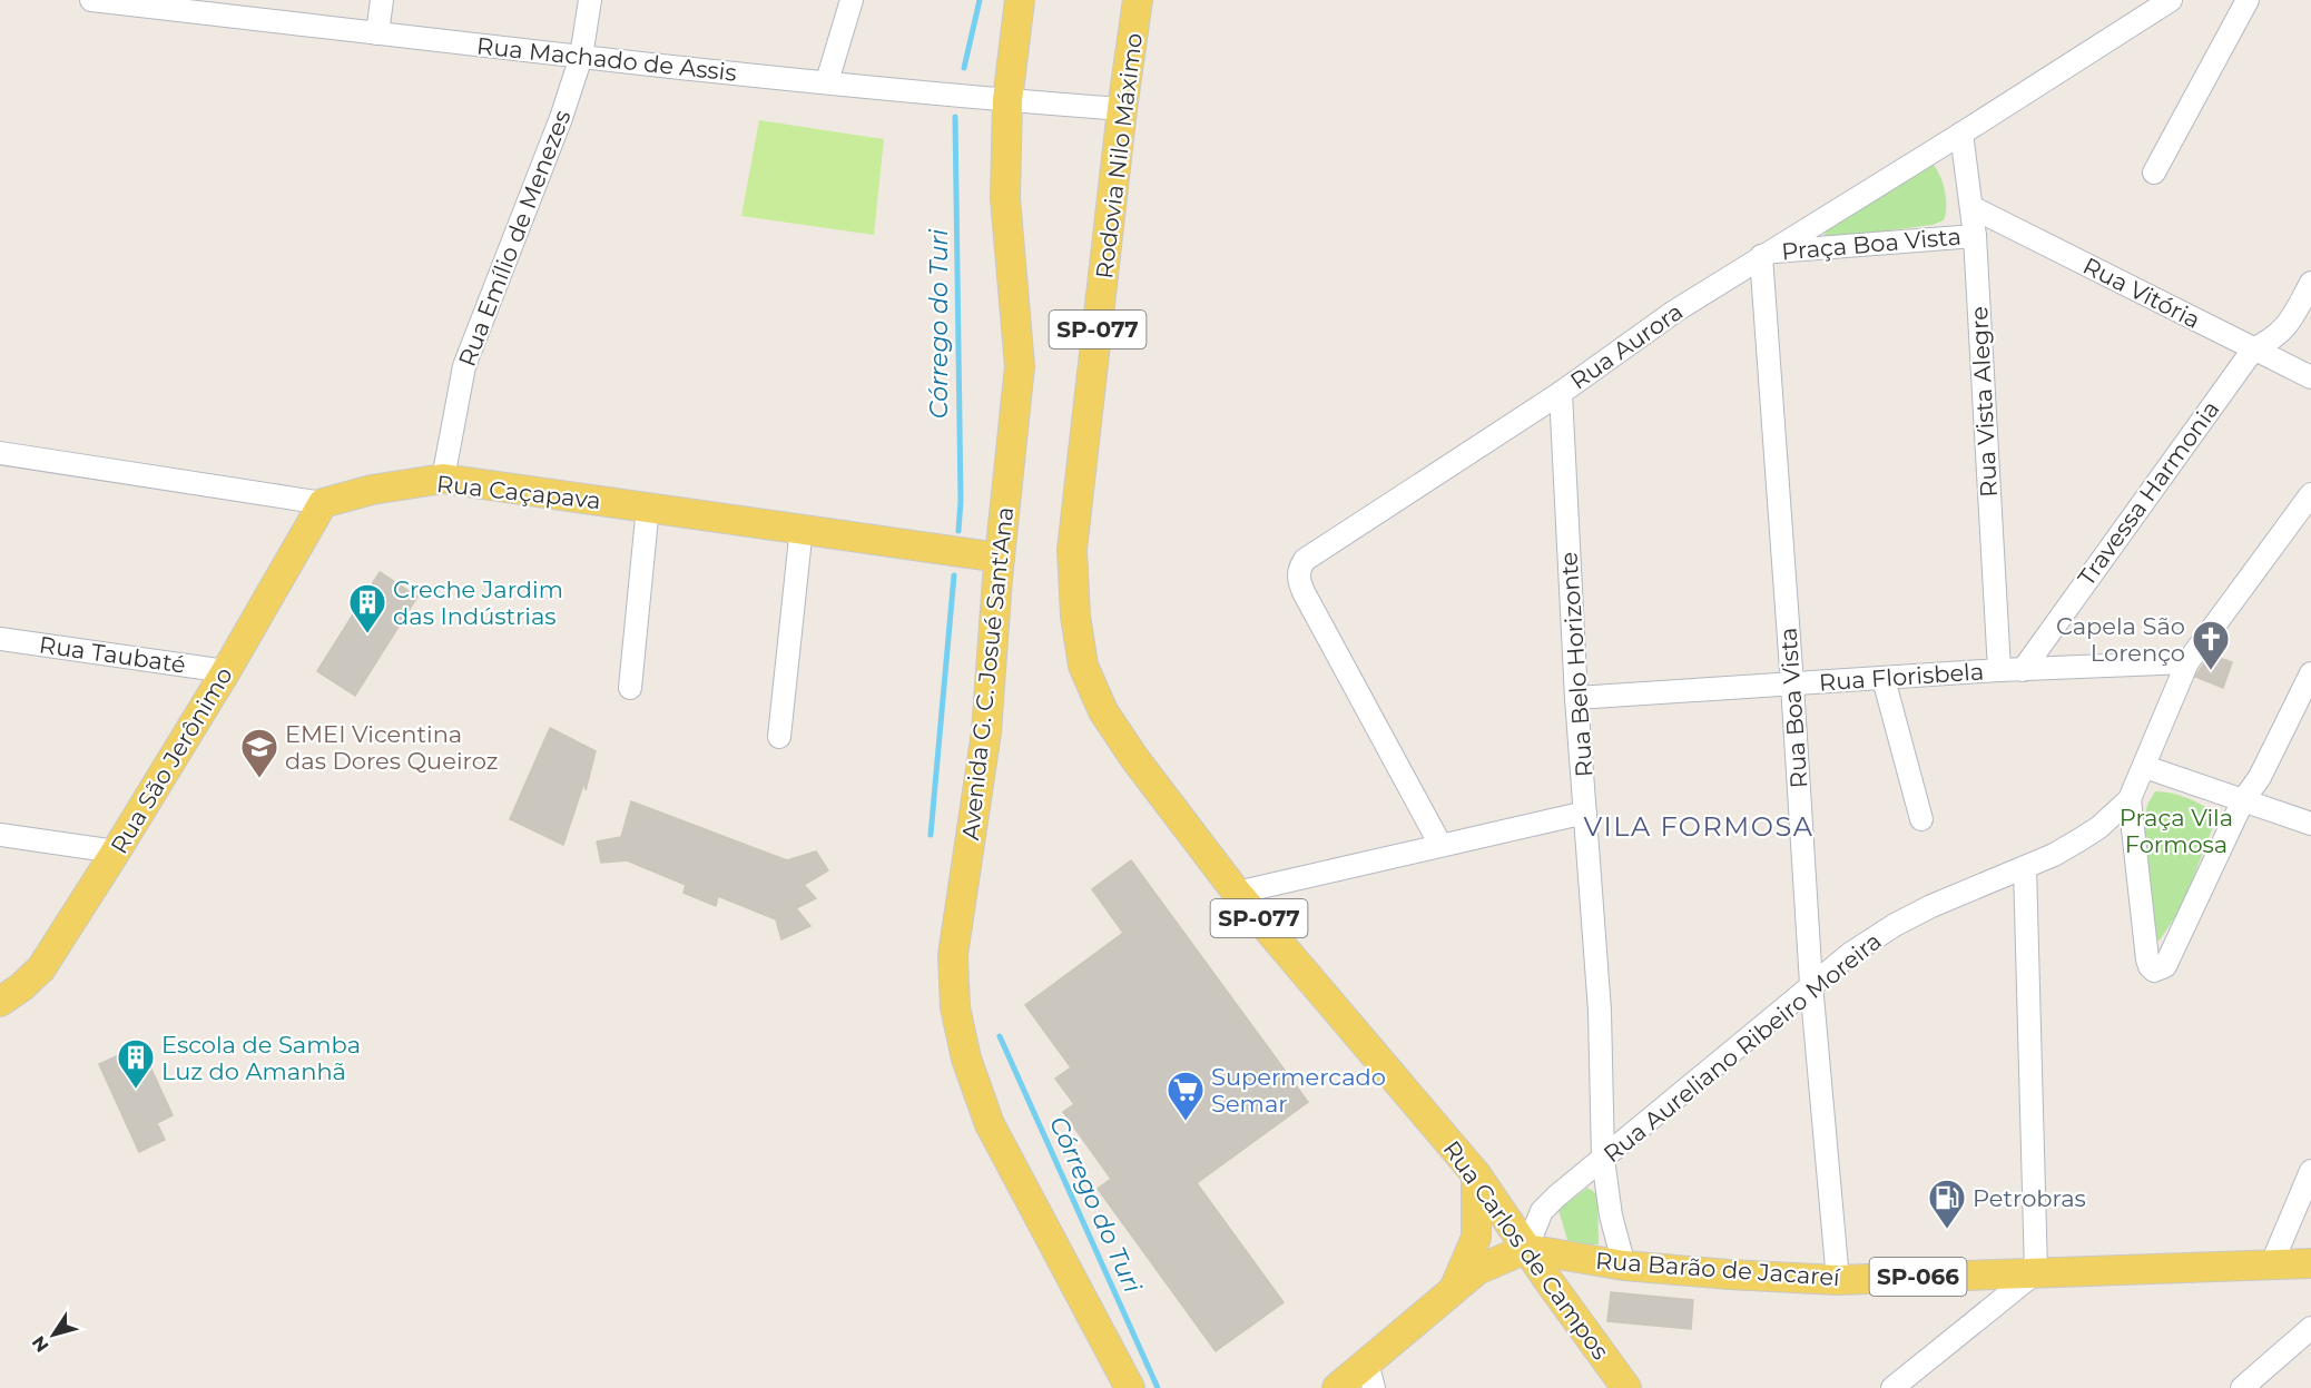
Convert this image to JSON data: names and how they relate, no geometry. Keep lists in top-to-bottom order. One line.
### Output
{"streets":{"main road":["Rodovia Nilo Máximo","SP-077","Rua Caçapava","Avenida G. C. Josué Sant'Ana","Rua São Jerônimo","Rua Carlos de Campos","Rua Barão de Jacareí","SP-066"],"street":["Rua Machado de Assis","Rua Emílio de Menezes","Praça Boa Vista","Rua Vitória","Rua Aurora","Rua Vista Alegre","Travessa Harmonia","Rua Taubaté","Rua Belo Horizonte","Rua Florisbela","Rua Boa Vista","Rua Aureliano Ribeiro Moreira"]},"crossings":[["Rua Machado de Assis","Rodovia Nilo Máximo"],["Rua Machado de Assis","Rua Emílio de Menezes"],["Rua Machado de Assis","Avenida G. C. Josué Sant'Ana"],["Rodovia Nilo Máximo","Rua Carlos de Campos"],["Rua Emílio de Menezes","Rua Caçapava"],["Praça Boa Vista","Rua Aurora"],["Praça Boa Vista","Rua Vista Alegre"],["Praça Boa Vista","Rua Boa Vista"],["Rua Vitória","Rua Vista Alegre"],["Rua Vitória","Travessa Harmonia"],["Rua Aurora","Rua Vista Alegre"],["Rua Aurora","Rua Belo Horizonte"],["Rua Aurora","Rua Boa Vista"],["Rua Vista Alegre","Rua Florisbela"],["Rua Caçapava","Avenida G. C. Josué Sant'Ana"],["Rua Caçapava","Rua São Jerônimo"],["Travessa Harmonia","Rua Florisbela"],["Rua Taubaté","Rua São Jerônimo"],["Rua Belo Horizonte","Rua Florisbela"],["Rua Belo Horizonte","Rua Aureliano Ribeiro Moreira"],["Rua Belo Horizonte","Rua Barão de Jacareí"],["Rua Florisbela","Rua Boa Vista"],["Rua Florisbela","Rua Aureliano Ribeiro Moreira"],["Rua Boa Vista","Rua Aureliano Ribeiro Moreira"],["Rua Boa Vista","Rua Barão de Jacareí"],["Rua Aureliano Ribeiro Moreira","Rua Carlos de Campos"],["Rua Aureliano Ribeiro Moreira","Rua Barão de Jacareí"],["Rua Carlos de Campos","Rua Barão de Jacareí"]],"districts":["VILA FORMOSA"],"water":["Córrego do Turi"],"parks":["Praça Vila Formosa"],"places":{"building":["Creche Jardim das Indústrias","Escola de Samba Luz do Amanhã"],"church":["Capela São Lorenço"],"school or university":["EMEI Vicentina das Dores Queiroz"],"supermarket":["Supermercado Semar"],"fuel station":["Petrobras"]},"north":"bottom left"}
